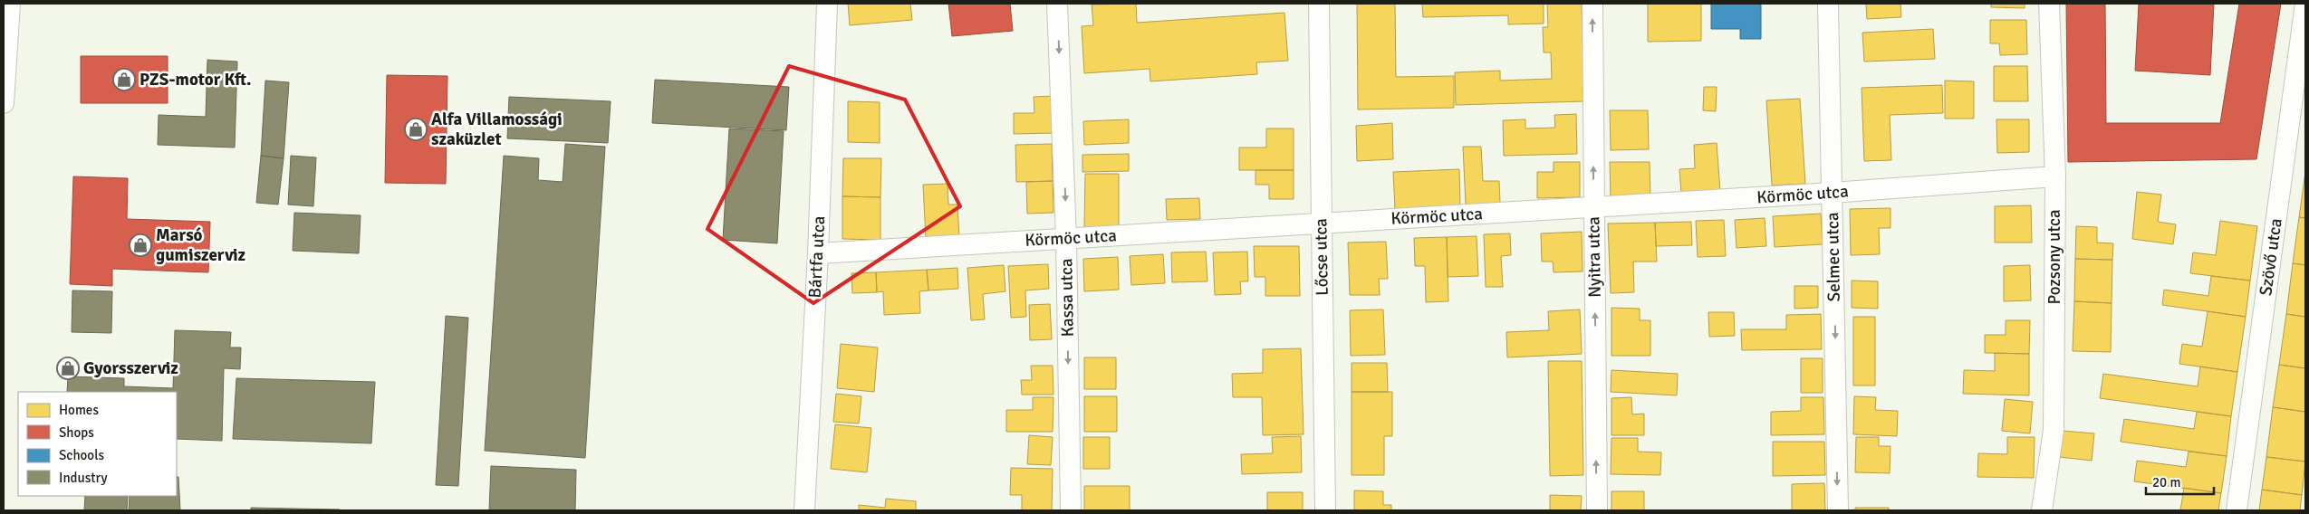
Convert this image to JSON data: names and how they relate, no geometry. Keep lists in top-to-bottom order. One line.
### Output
{"streets":{"street":["Körmöc utca","Bártfa utca","Lőcse utca","Nyitra utca","Selmec utca","Pozsony utca","Szövő utca","Kassa utca"]},"crossings":[["Körmöc utca","Bártfa utca"],["Körmöc utca","Lőcse utca"],["Körmöc utca","Nyitra utca"],["Körmöc utca","Selmec utca"],["Körmöc utca","Pozsony utca"],["Körmöc utca","Kassa utca"]],"one_way":["Nyitra utca","Selmec utca","Kassa utca"],"places":{"shop":["PZS-motor Kft.","Alfa Villamossági szaküzlet","Marsó gumiszerviz","Gyorsszerviz"]},"legend":["Homes","Shops","Schools","Industry"],"scale_bar":"20 m"}
